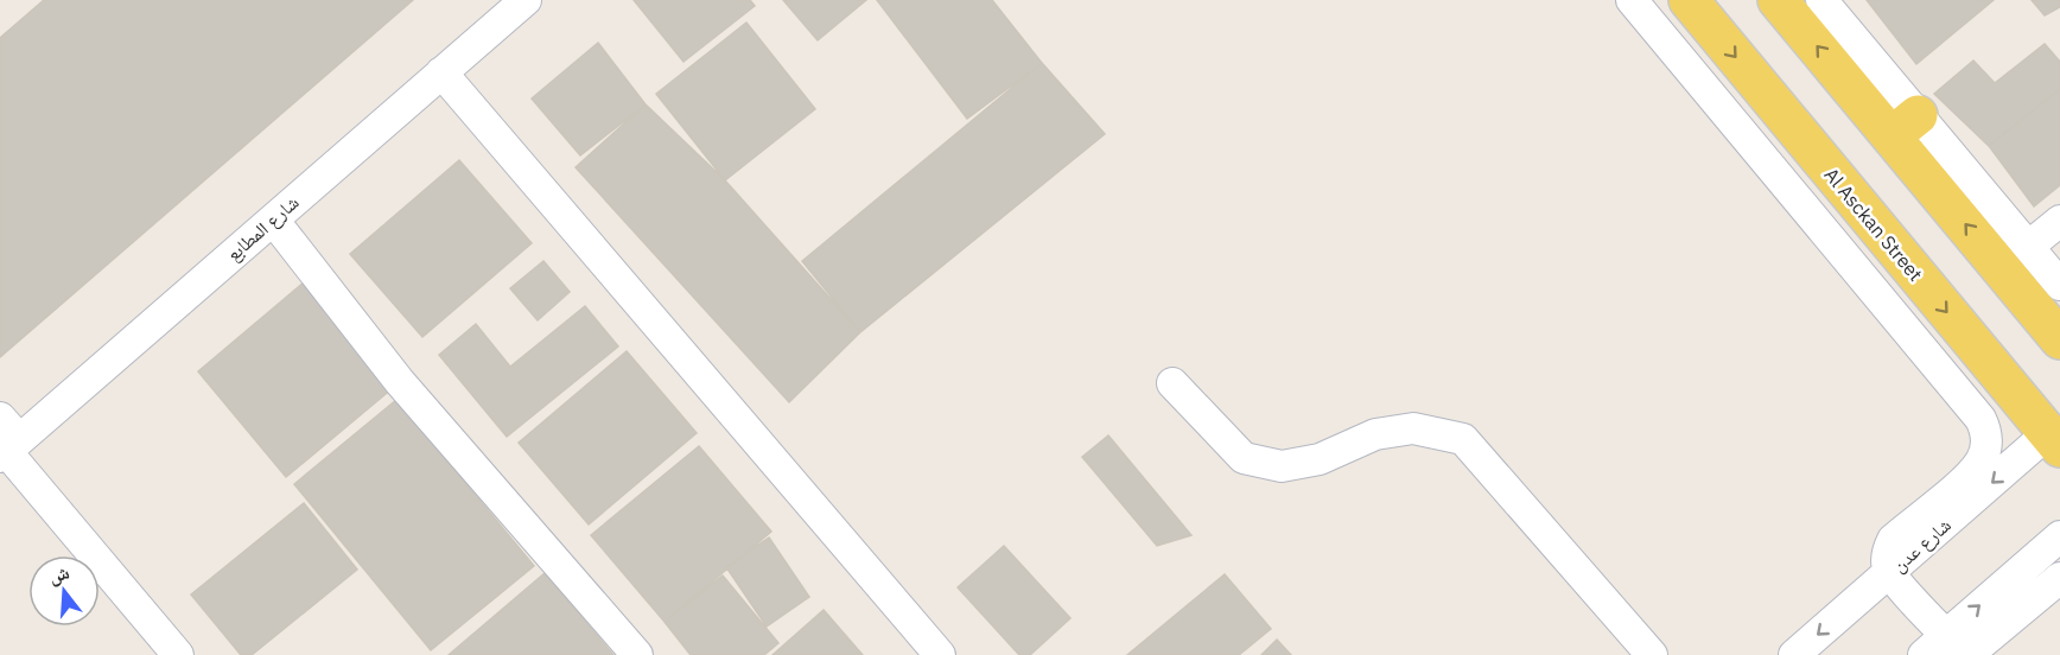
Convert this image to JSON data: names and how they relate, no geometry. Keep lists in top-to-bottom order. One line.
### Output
{"streets":{"main road":["Al Asckan Street"],"street":["شارع المطابع","شارع عدن"]},"crossings":[["Al Asckan Street","شارع عدن"]],"north":"top"}
